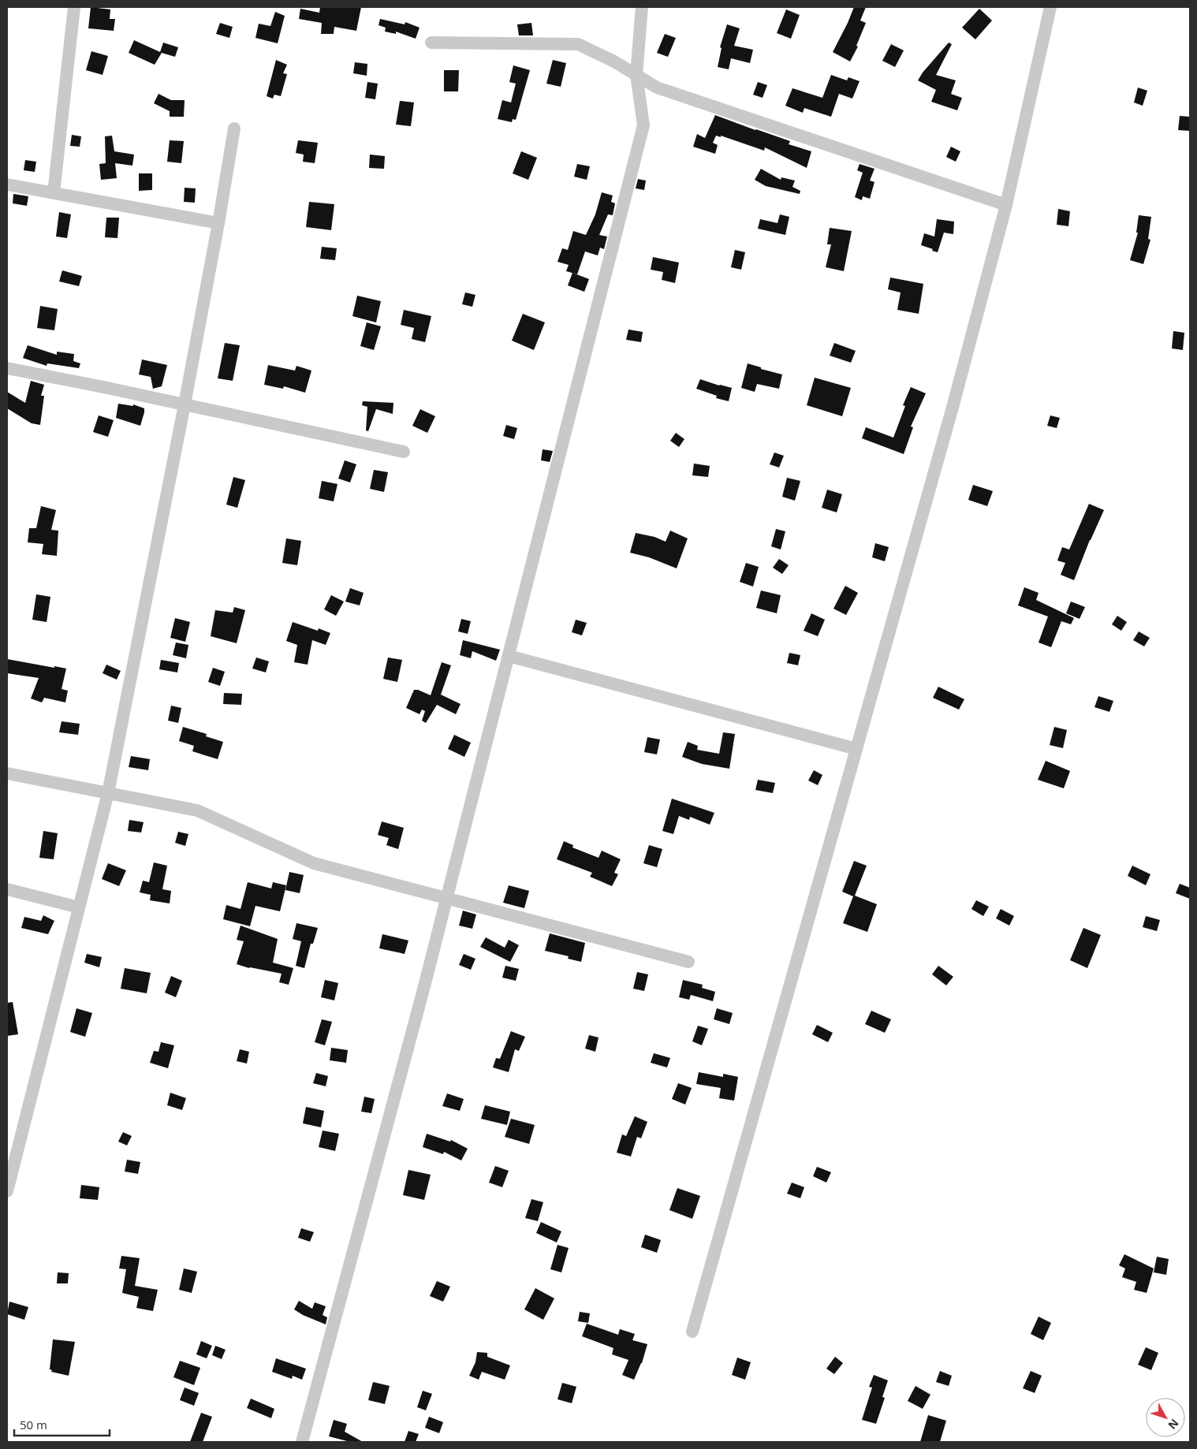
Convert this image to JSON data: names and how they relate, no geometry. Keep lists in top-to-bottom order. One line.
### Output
{"scale_bar":"50 m","north":"bottom right"}
